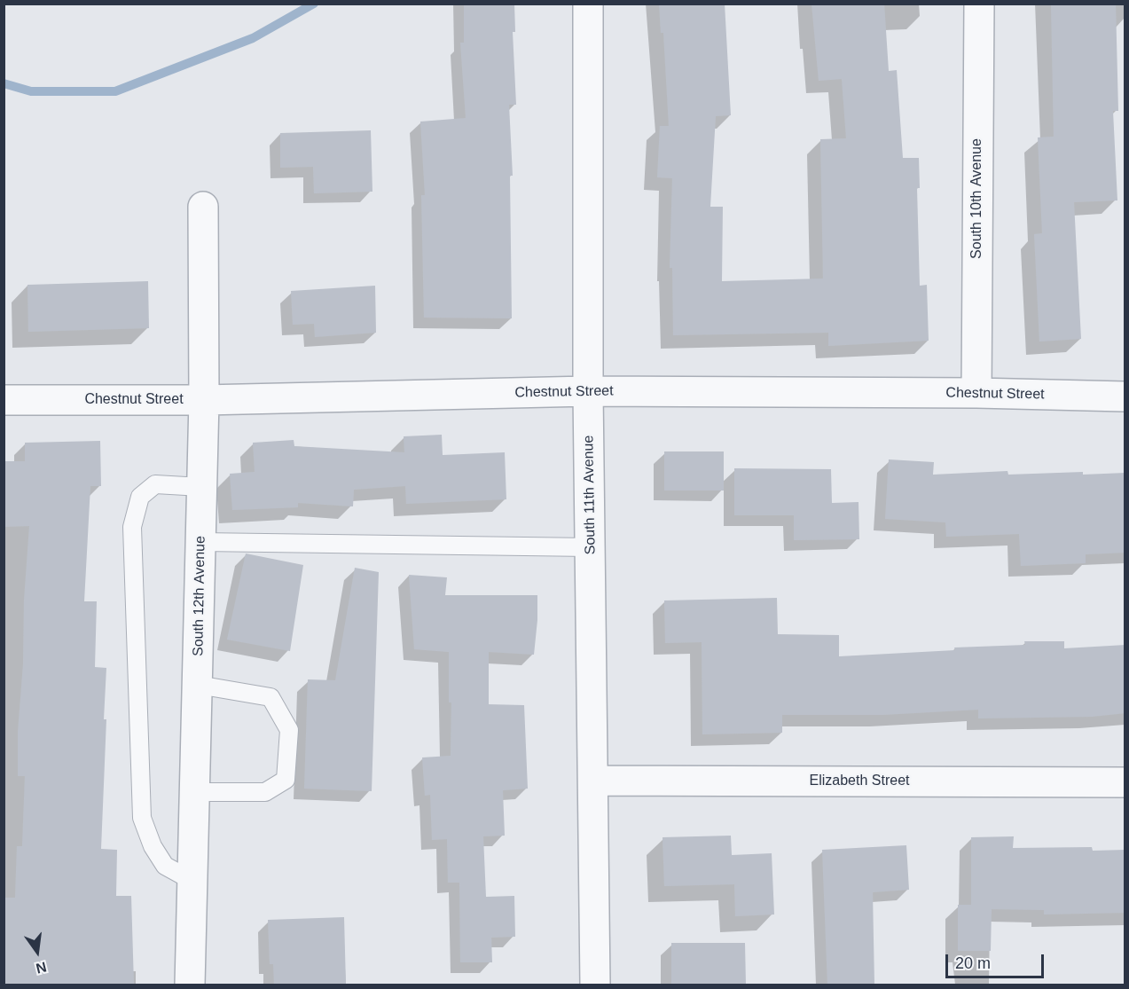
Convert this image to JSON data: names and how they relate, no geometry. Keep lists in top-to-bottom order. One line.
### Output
{"streets":{"street":["South 10th Avenue","Chestnut Street","South 11th Avenue","South 12th Avenue","Elizabeth Street"]},"crossings":[["South 10th Avenue","Chestnut Street"],["Chestnut Street","South 11th Avenue"],["Chestnut Street","South 12th Avenue"],["South 11th Avenue","Elizabeth Street"]],"scale_bar":"20 m","north":"bottom"}
